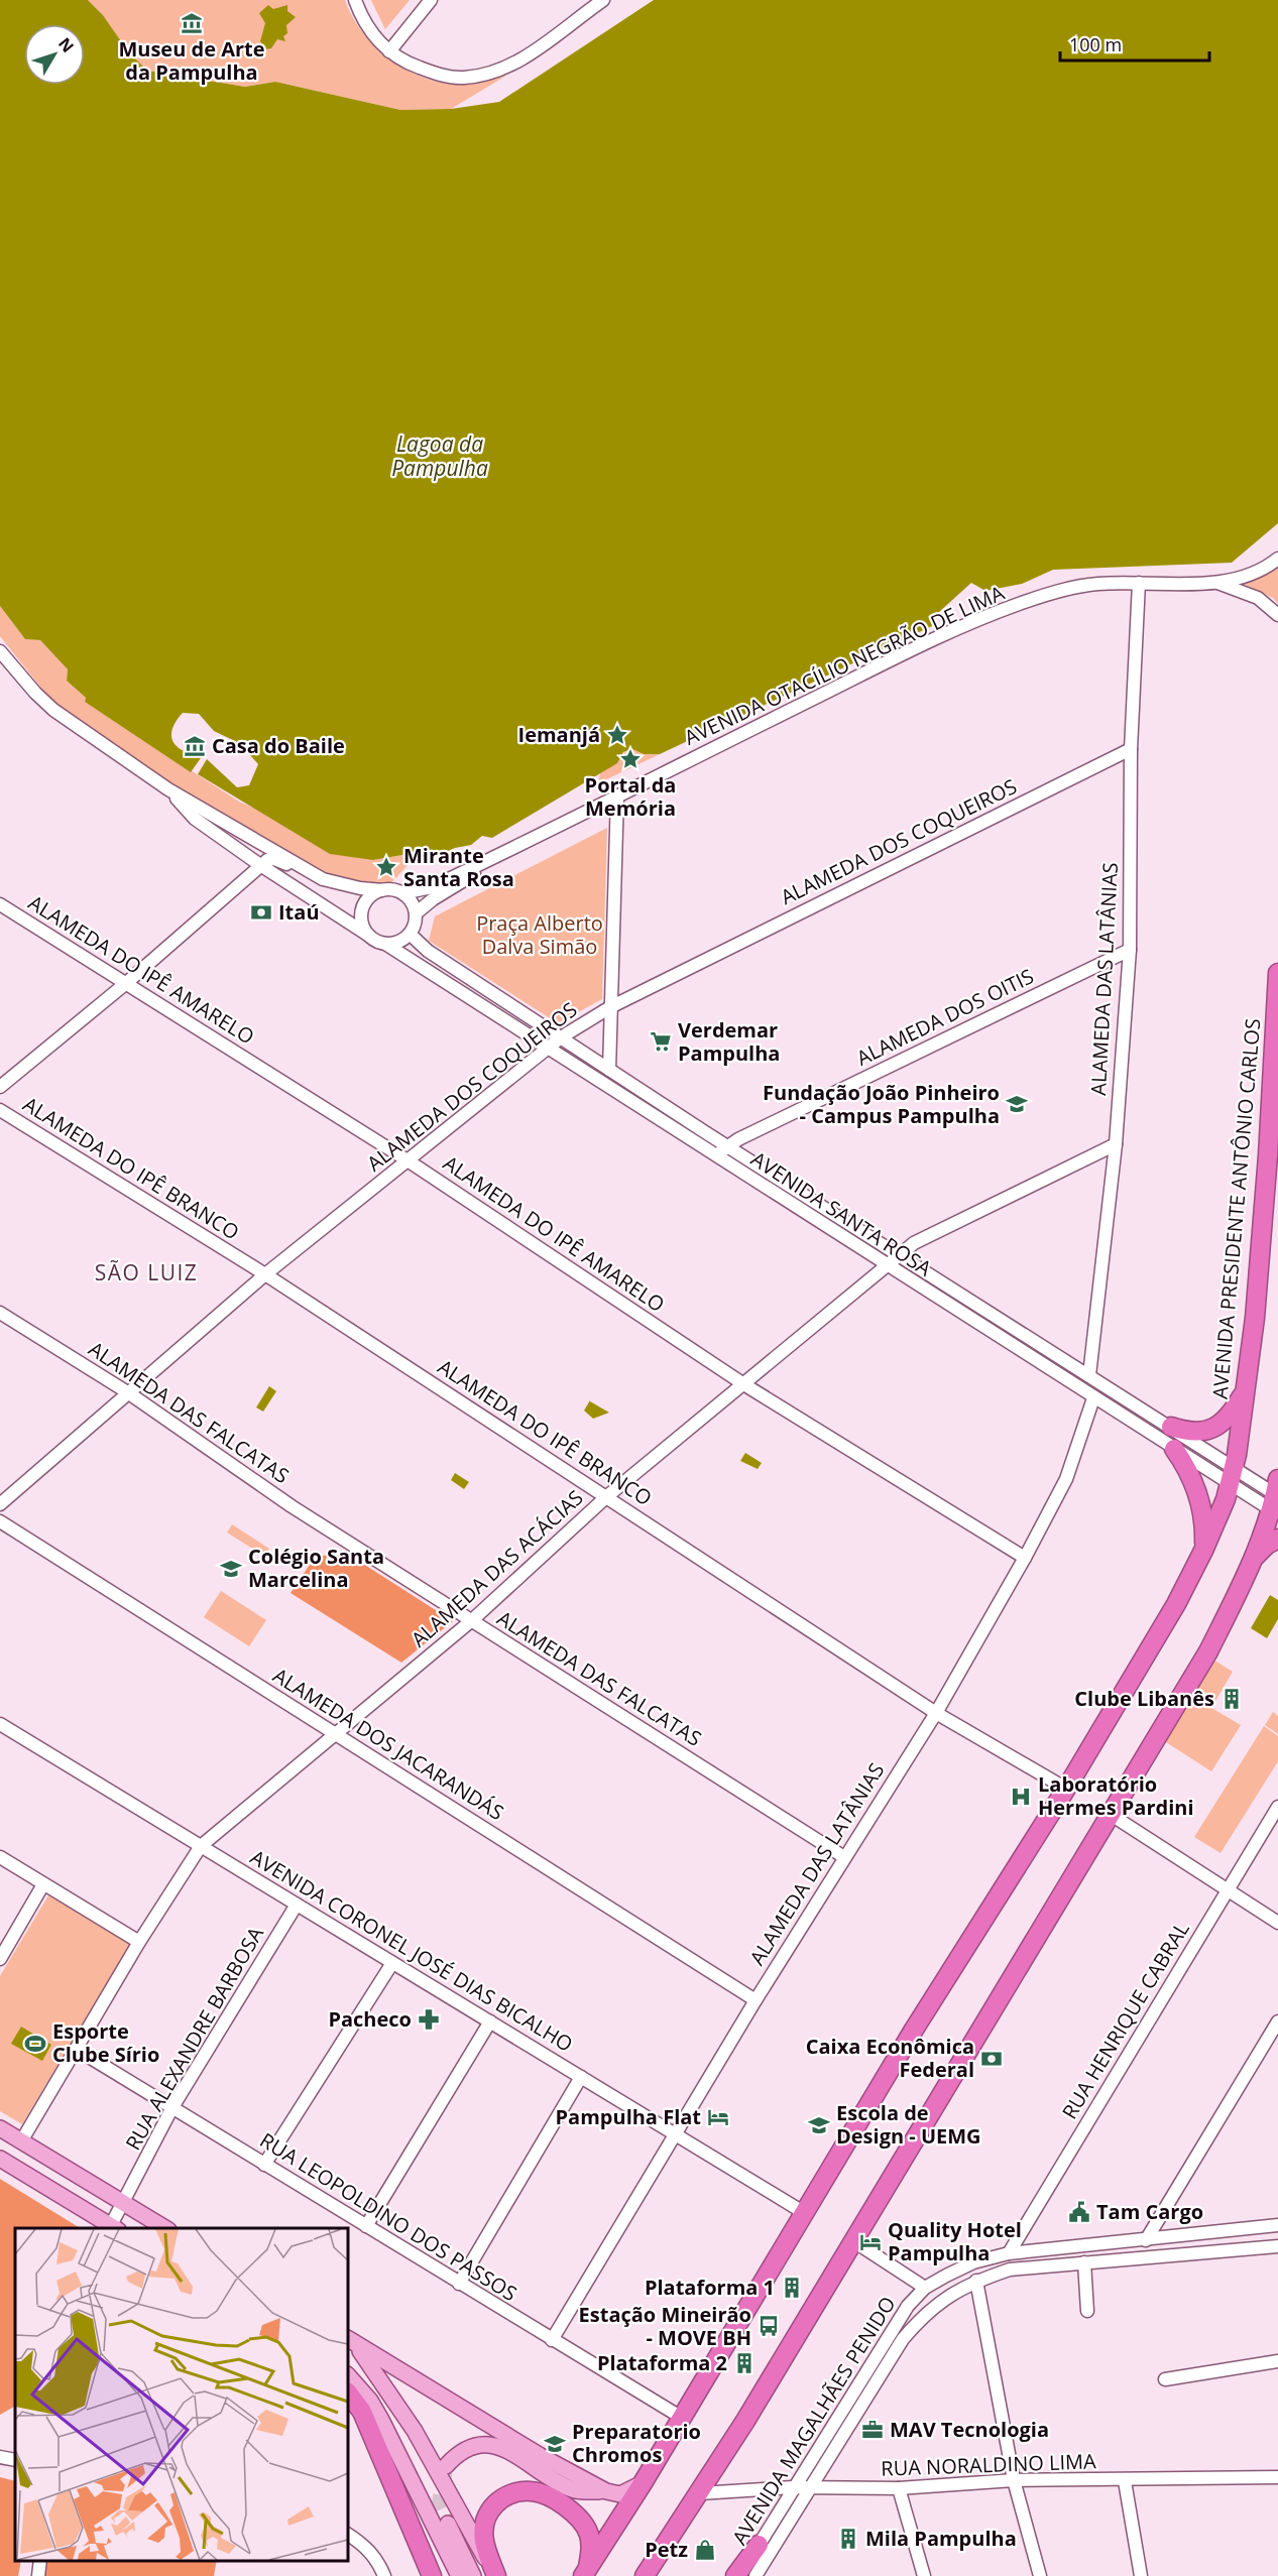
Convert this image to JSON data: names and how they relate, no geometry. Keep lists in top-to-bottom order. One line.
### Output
{"streets":{"highway":["AVENIDA PRESIDENTE ANTÔNIO CARLOS"],"street":["AVENIDA OTACÍLIO NEGRÃO DE LIMA","ALAMEDA DOS COQUEIROS","ALAMEDA DO IPÊ AMARELO","ALAMEDA DAS LATÂNIAS","ALAMEDA DOS OITIS","ALAMEDA DO IPÊ BRANCO","AVENIDA SANTA ROSA","ALAMEDA DAS FALCATAS","ALAMEDA DAS ACÁCIAS","ALAMEDA DOS JACARANDÁS","AVENIDA CORONEL JOSÉ DIAS BICALHO","RUA HENRIQUE CABRAL","RUA ALEXANDRE BARBOSA","RUA LEOPOLDINO DOS PASSOS","AVENIDA MAGALHÃES PENIDO","RUA NORALDINO LIMA"]},"crossings":[["AVENIDA OTACÍLIO NEGRÃO DE LIMA","ALAMEDA DAS LATÂNIAS"],["AVENIDA OTACÍLIO NEGRÃO DE LIMA","AVENIDA SANTA ROSA"],["ALAMEDA DOS COQUEIROS","ALAMEDA DO IPÊ AMARELO"],["ALAMEDA DOS COQUEIROS","ALAMEDA DAS LATÂNIAS"],["ALAMEDA DOS COQUEIROS","ALAMEDA DO IPÊ BRANCO"],["ALAMEDA DOS COQUEIROS","AVENIDA SANTA ROSA"],["ALAMEDA DOS COQUEIROS","ALAMEDA DAS FALCATAS"],["ALAMEDA DO IPÊ AMARELO","ALAMEDA DAS LATÂNIAS"],["ALAMEDA DO IPÊ AMARELO","ALAMEDA DAS ACÁCIAS"],["ALAMEDA DAS LATÂNIAS","ALAMEDA DOS OITIS"],["ALAMEDA DAS LATÂNIAS","ALAMEDA DO IPÊ BRANCO"],["ALAMEDA DAS LATÂNIAS","AVENIDA SANTA ROSA"],["ALAMEDA DAS LATÂNIAS","ALAMEDA DAS FALCATAS"],["ALAMEDA DAS LATÂNIAS","ALAMEDA DAS ACÁCIAS"],["ALAMEDA DAS LATÂNIAS","ALAMEDA DOS JACARANDÁS"],["ALAMEDA DAS LATÂNIAS","AVENIDA CORONEL JOSÉ DIAS BICALHO"],["ALAMEDA DAS LATÂNIAS","RUA LEOPOLDINO DOS PASSOS"],["ALAMEDA DOS OITIS","AVENIDA SANTA ROSA"],["ALAMEDA DO IPÊ BRANCO","AVENIDA PRESIDENTE ANTÔNIO CARLOS"],["ALAMEDA DO IPÊ BRANCO","ALAMEDA DAS ACÁCIAS"],["AVENIDA PRESIDENTE ANTÔNIO CARLOS","AVENIDA SANTA ROSA"],["AVENIDA PRESIDENTE ANTÔNIO CARLOS","AVENIDA CORONEL JOSÉ DIAS BICALHO"],["AVENIDA PRESIDENTE ANTÔNIO CARLOS","RUA LEOPOLDINO DOS PASSOS"],["AVENIDA SANTA ROSA","ALAMEDA DAS ACÁCIAS"],["ALAMEDA DAS FALCATAS","ALAMEDA DAS ACÁCIAS"],["ALAMEDA DAS ACÁCIAS","ALAMEDA DOS JACARANDÁS"],["ALAMEDA DAS ACÁCIAS","AVENIDA CORONEL JOSÉ DIAS BICALHO"],["ALAMEDA DAS ACÁCIAS","RUA LEOPOLDINO DOS PASSOS"],["AVENIDA CORONEL JOSÉ DIAS BICALHO","RUA ALEXANDRE BARBOSA"],["RUA HENRIQUE CABRAL","AVENIDA MAGALHÃES PENIDO"],["RUA ALEXANDRE BARBOSA","RUA LEOPOLDINO DOS PASSOS"],["AVENIDA MAGALHÃES PENIDO","RUA NORALDINO LIMA"]],"districts":["SÃO LUIZ"],"water":["Lagoa da Pampulha"],"parks":["Praça Alberto Dalva Simão"],"places":{"museum":["Museu de Arte da Pampulha","Casa do Baile"],"place":["Iemanjá","Portal da Memória","Mirante Santa Rosa"],"bank":["Itaú","Caixa Econômica Federal"],"supermarket":["Verdemar Pampulha"],"school or university":["Fundação João Pinheiro - Campus Pampulha","Colégio Santa Marcelina","Escola de Design - UEMG","Preparatorio Chromos"],"building":["Clube Libanês","Plataforma 1","Plataforma 2","Mila Pampulha"],"hospital":["Laboratório Hermes Pardini"],"pharmacy":["Pacheco"],"sports":["Esporte Clube Sírio"],"hotel":["Pampulha Flat","Quality Hotel Pampulha"],"public building":["Tam Cargo"],"bus stop":["Estação Mineirão - MOVE BH"],"office":["MAV Tecnologia"],"shop":["Petz"]},"scale_bar":"100 m","north":"top right"}
